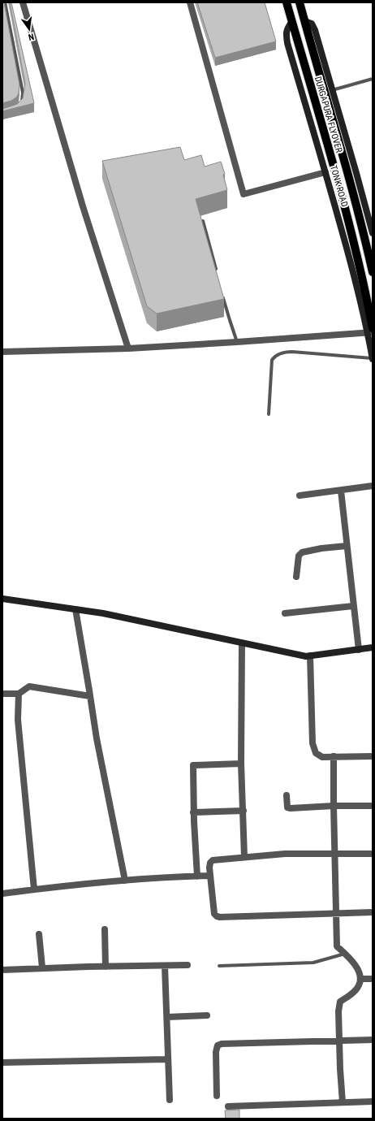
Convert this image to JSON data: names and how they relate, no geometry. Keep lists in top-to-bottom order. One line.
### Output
{"streets":{"main road":["DURGAPURA FLYOVER"],"street":["TONK ROAD"]},"crossings":[["DURGAPURA FLYOVER","TONK ROAD"]],"north":"bottom"}
